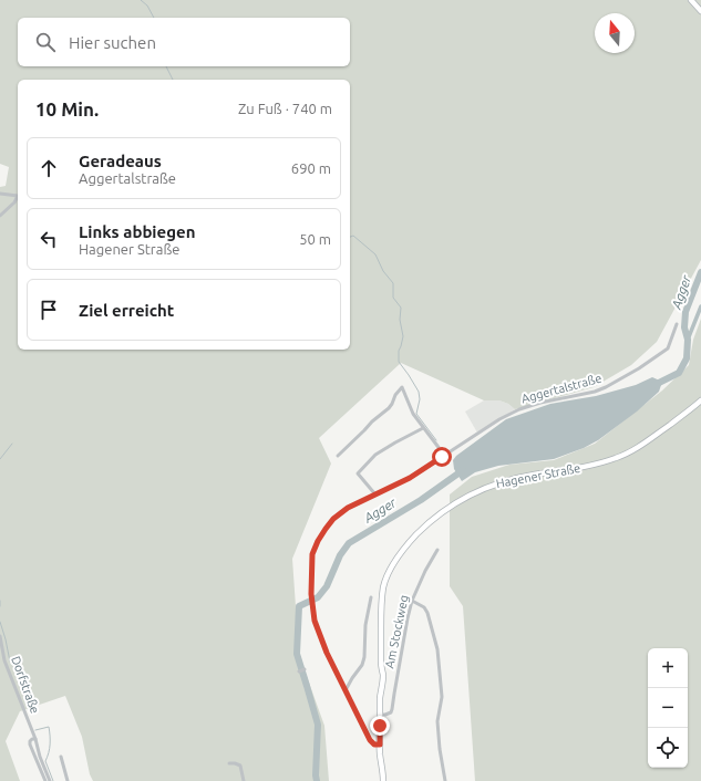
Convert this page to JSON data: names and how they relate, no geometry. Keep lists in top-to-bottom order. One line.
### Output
{"streets":{"main road":["Hagener Straße"],"street":["Aggertalstraße","Am Stockweg","Dorfstraße"]},"crossings":[["Aggertalstraße","Hagener Straße"],["Hagener Straße","Am Stockweg"]],"water":["Agger"],"north":"top","page":{"search":"Hier suchen","heading":["10 Min.","Zu Fuß · 740 m"],"list":[["Geradeaus","Aggertalstraße","690 m"],["Links abbiegen","Hagener Straße","50 m"],"Ziel erreicht"],"map_buttons":["+","−"]}}
